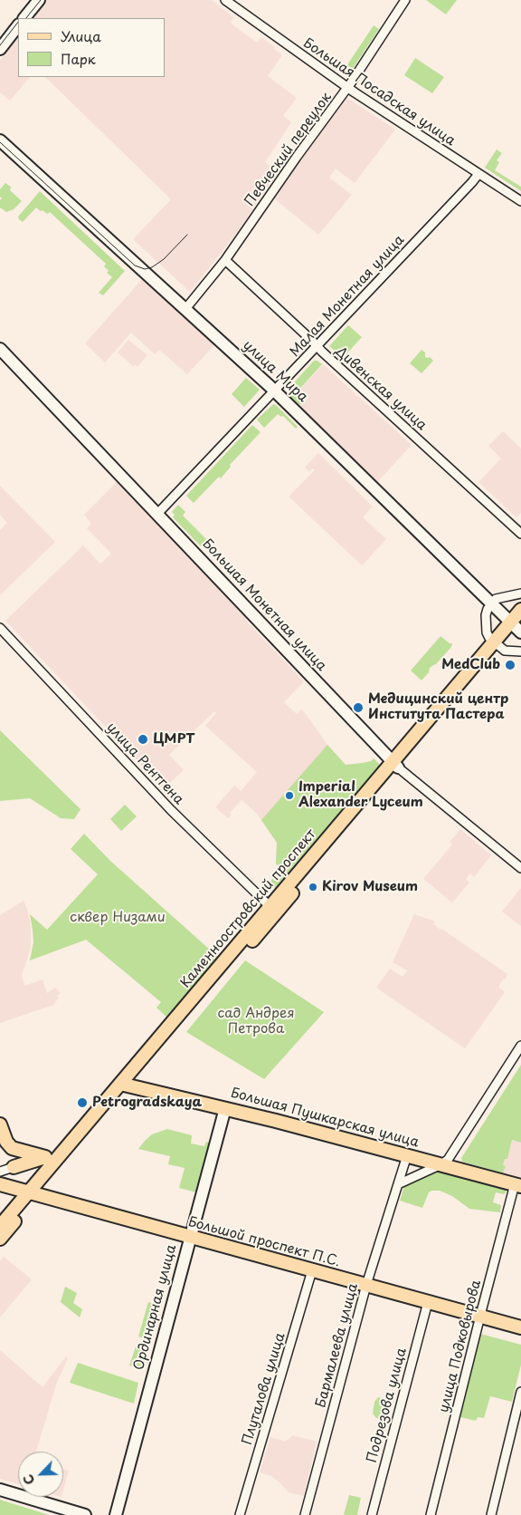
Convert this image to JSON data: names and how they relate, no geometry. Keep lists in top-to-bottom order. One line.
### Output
{"streets":{"main road":["Каменноостровский проспект","Большая Пушкарская улица","Большой проспект П.С."],"street":["Большая Посадская улица","Певческий переулок","Малая Монетная улица","улица Мира","Дивенская улица","Большая Монетная улица","улица Рентгена","Ординарная улица","Бармалеева улица","улица Подковырова","Плуталова улица","Подрезова улица"]},"crossings":[["Большая Посадская улица","Певческий переулок"],["Большая Посадская улица","Малая Монетная улица"],["Певческий переулок","улица Мира"],["Певческий переулок","Дивенская улица"],["Малая Монетная улица","улица Мира"],["Малая Монетная улица","Дивенская улица"],["Малая Монетная улица","Большая Монетная улица"],["улица Мира","Каменноостровский проспект"],["Большая Монетная улица","Каменноостровский проспект"],["улица Рентгена","Каменноостровский проспект"],["Каменноостровский проспект","Большая Пушкарская улица"],["Каменноостровский проспект","Большой проспект П.С."],["Большая Пушкарская улица","Ординарная улица"],["Большая Пушкарская улица","Бармалеева улица"],["Большая Пушкарская улица","улица Подковырова"],["Большой проспект П.С.","Ординарная улица"],["Большой проспект П.С.","Бармалеева улица"],["Большой проспект П.С.","улица Подковырова"],["Большой проспект П.С.","Плуталова улица"],["Большой проспект П.С.","Подрезова улица"]],"parks":["сквер Низами","сад Андрея Петрова"],"places":["MedClub","Медицинский центр Института Пастера","ЦМРТ","Imperial Alexander Lyceum","Kirov Museum","Petrogradskaya"],"legend":["Улица","Парк"],"north":"bottom left"}
